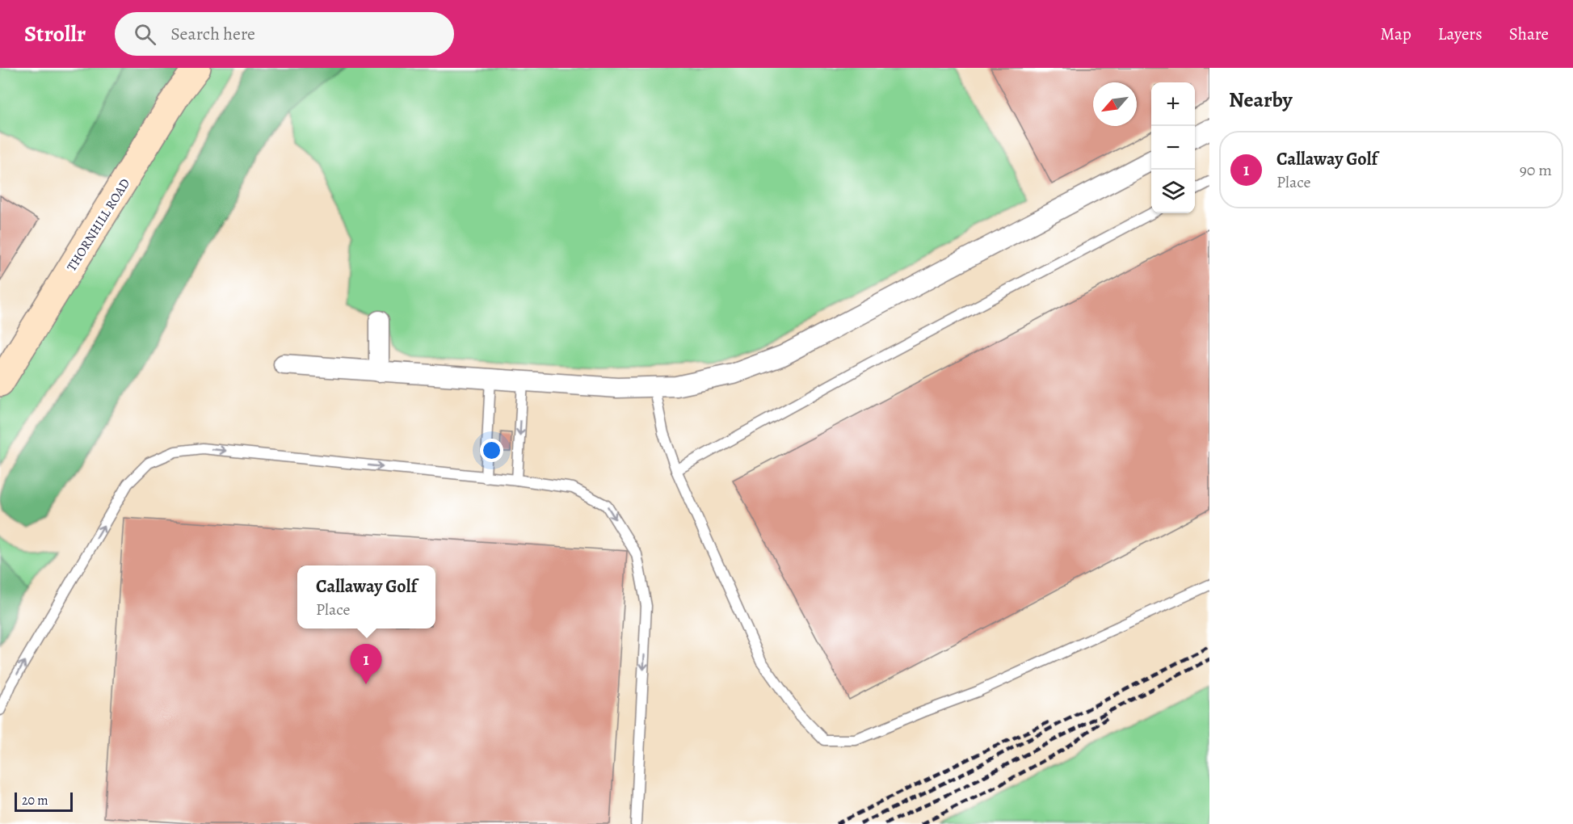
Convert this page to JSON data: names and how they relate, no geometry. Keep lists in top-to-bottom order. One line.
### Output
{"streets":{"street":["THORNHILL ROAD"]},"scale_bar":"20 m","north":"bottom left","page":{"header":"Strollr","search":"Search here","nav":["Map","Layers","Share"],"heading":"Nearby","map_buttons":["+","−"],"list":[{"mark":"1","name":"Callaway Golf","note":"Place","value":"90 m"}],"popup":["Callaway Golf","Place"],"pins":"1","scale":"20 m"}}
